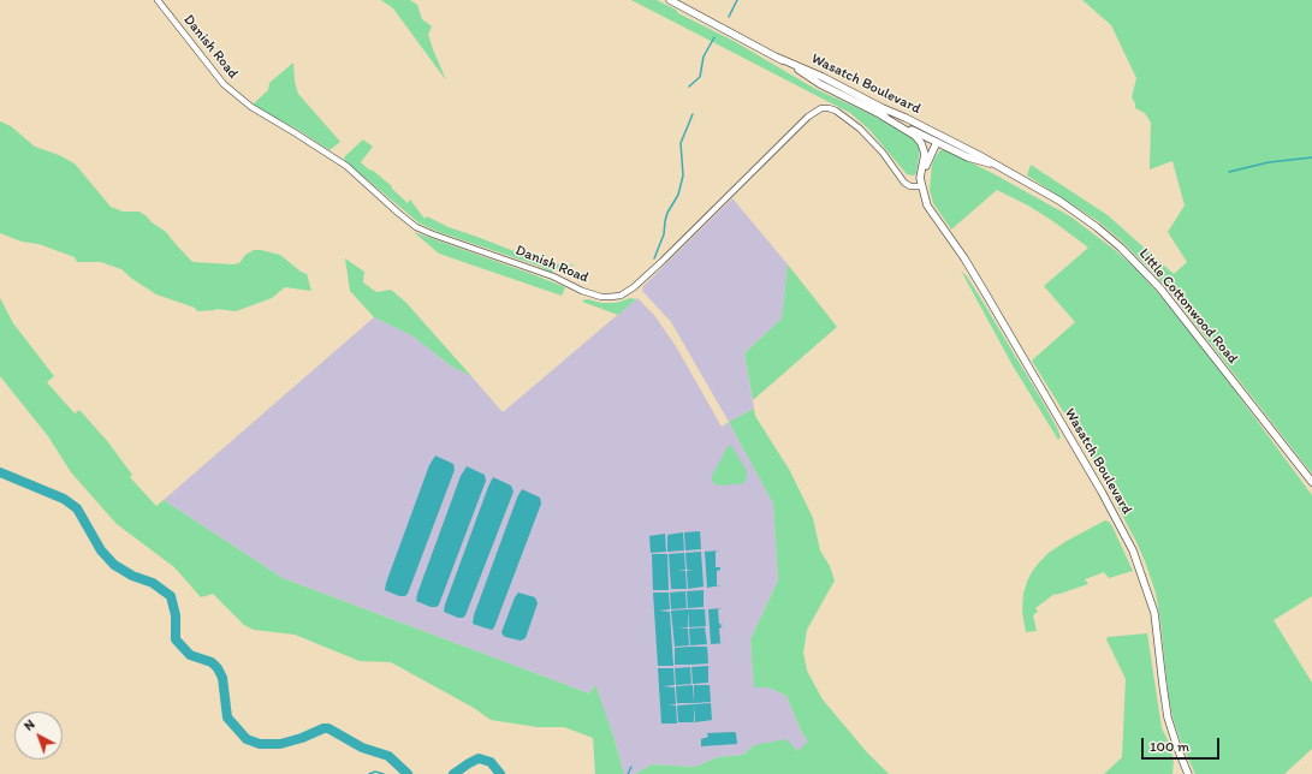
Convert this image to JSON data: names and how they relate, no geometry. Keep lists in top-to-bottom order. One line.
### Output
{"streets":{"main road":["Wasatch Boulevard","Little Cottonwood Road"],"street":["Danish Road"]},"crossings":[["Danish Road","Wasatch Boulevard"],["Wasatch Boulevard","Little Cottonwood Road"]],"scale_bar":"100 m","north":"top left"}
